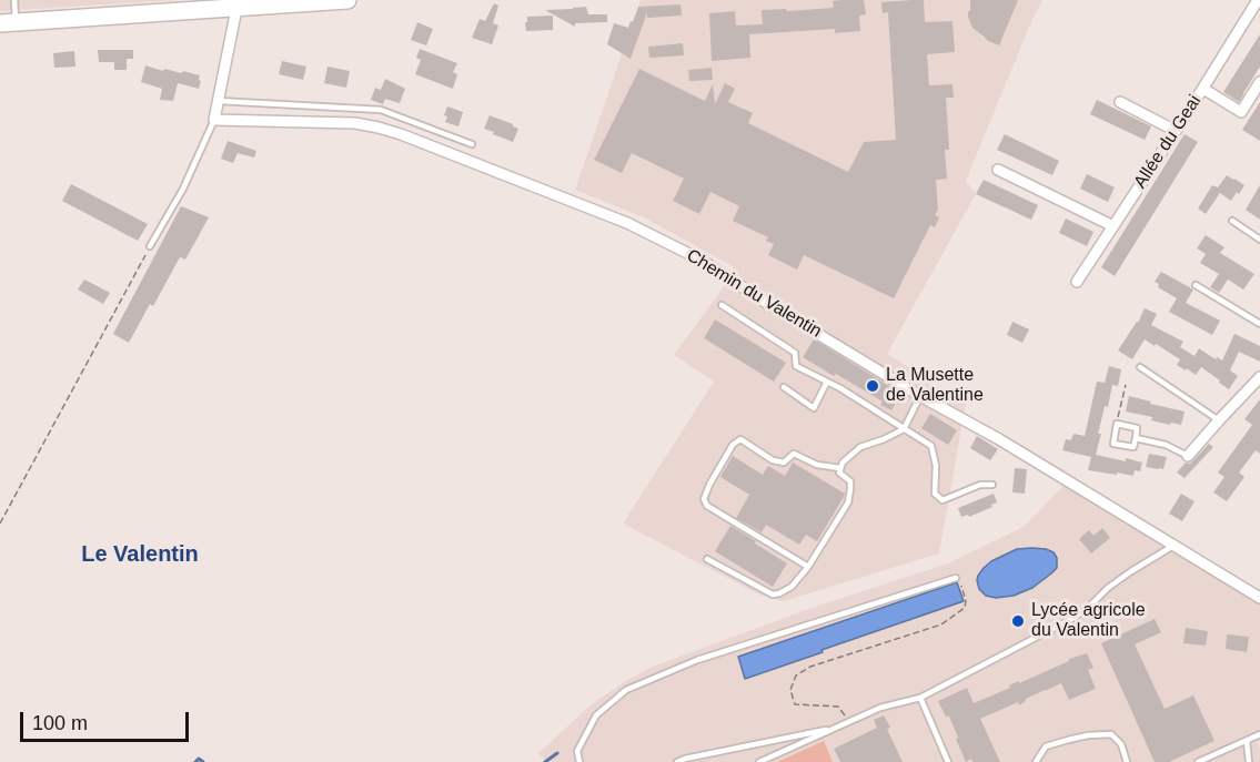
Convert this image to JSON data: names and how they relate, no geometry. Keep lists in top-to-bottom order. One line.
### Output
{"streets":{"street":["Allée du Geai","Chemin du Valentin"]},"districts":["Le Valentin"],"places":["La Musette de Valentine","Lycée agricole du Valentin"],"scale_bar":"100 m"}
